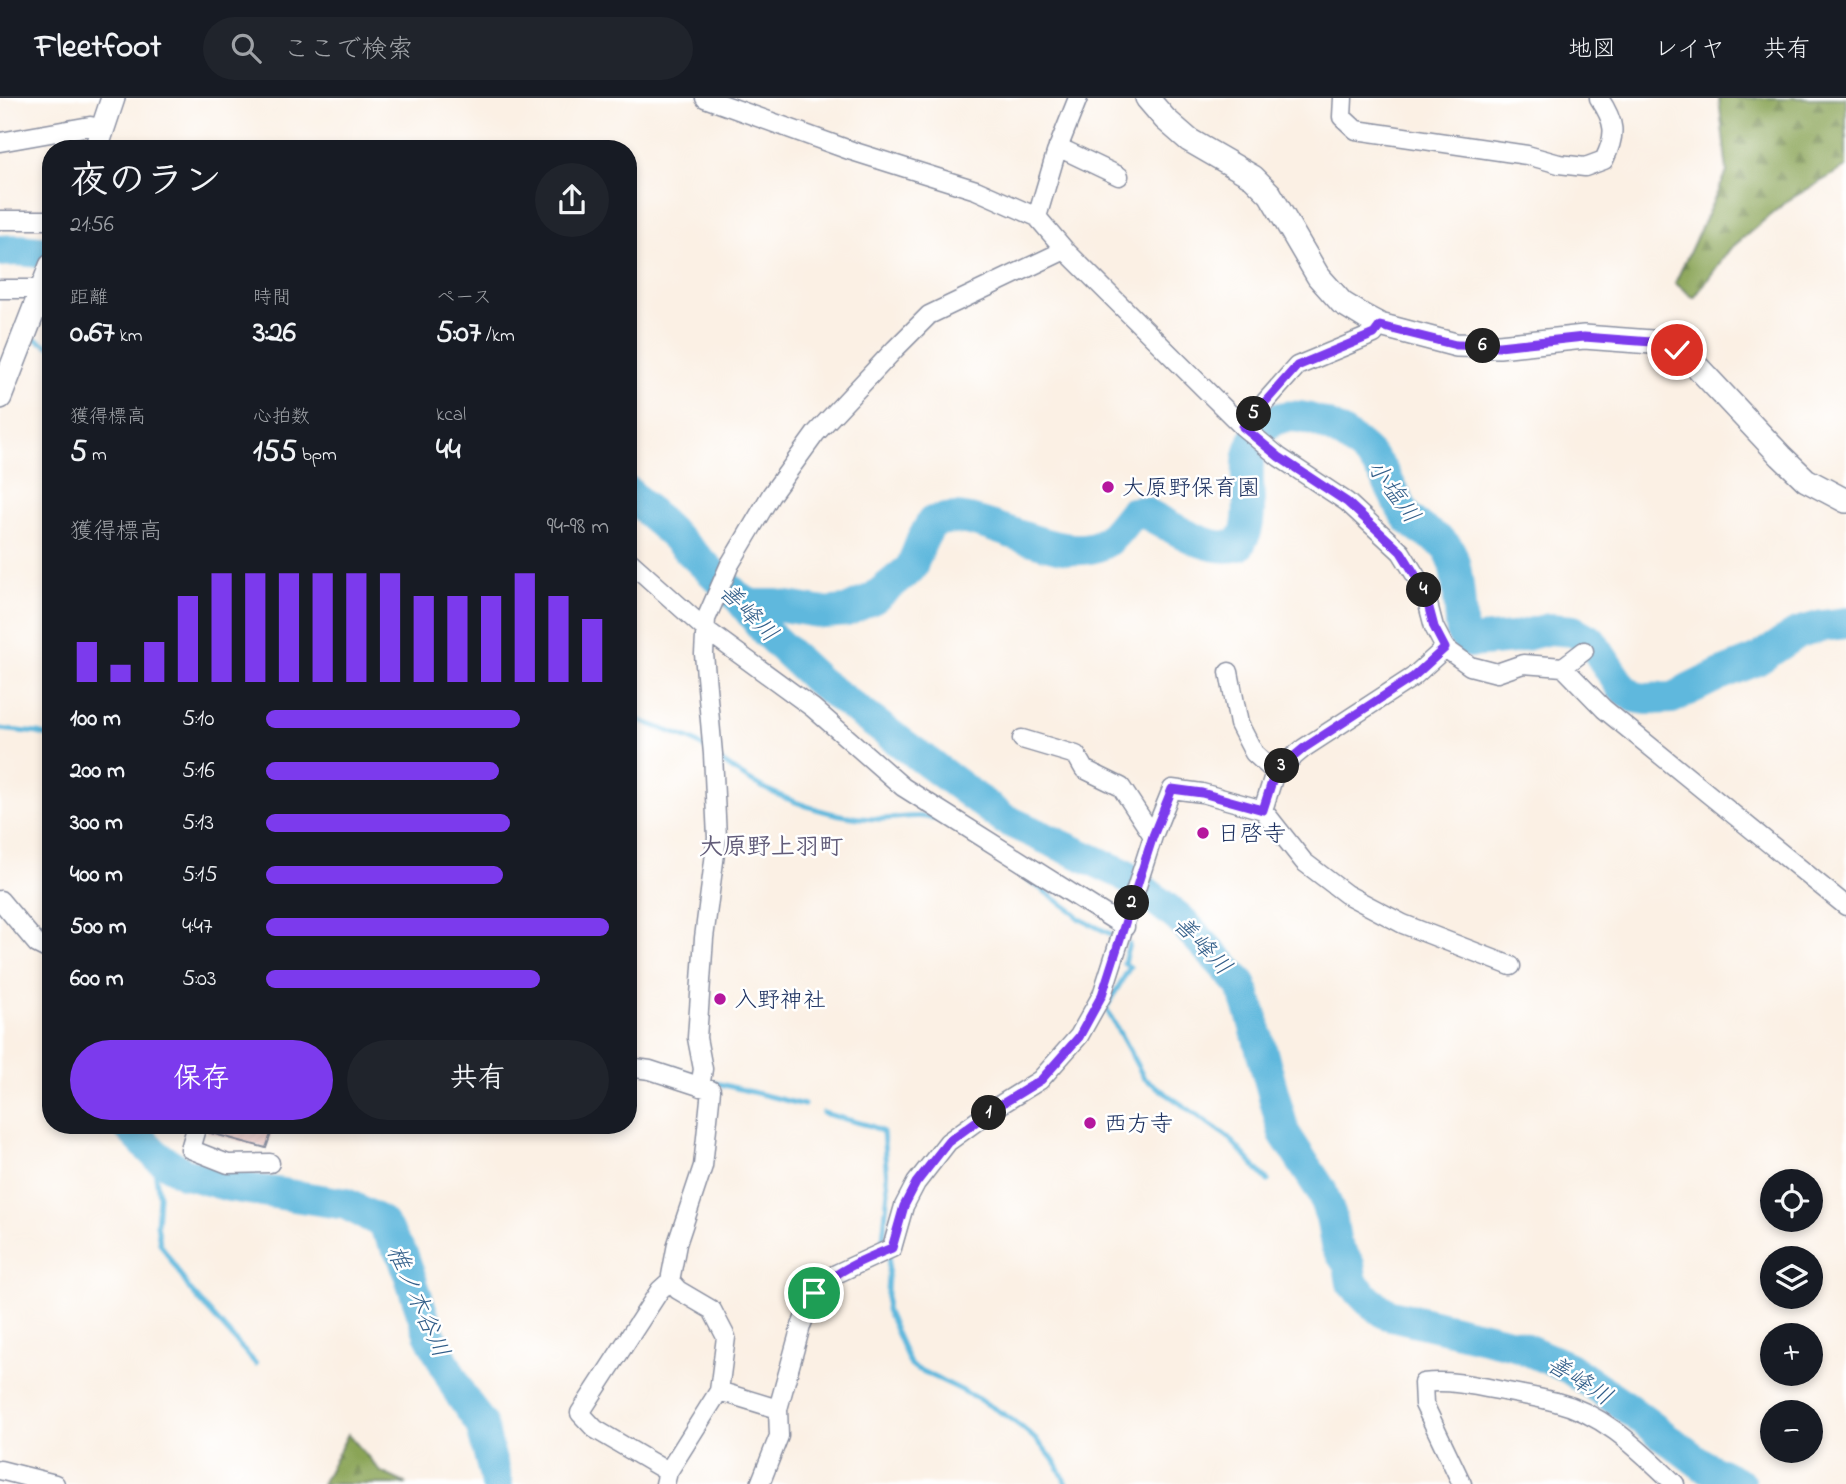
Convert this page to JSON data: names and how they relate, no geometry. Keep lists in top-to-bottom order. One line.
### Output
{"districts":["大原野上羽町"],"water":["小塩川","善峰川","椎ノ木谷川"],"places":["大原野保育園","日啓寺","入野神社","西方寺"],"page":{"header":"Fleetfoot","search":"ここで検索","nav":["地図","レイヤ","共有"],"heading":["夜のラン","21:56"],"stats":[["距離","0.67 km"],["時間","3:26"],["ペース","5:07 /km"],["獲得標高","5 m"],["心拍数","155 bpm"],["kcal","44"]],"pins":["6","5","4","3","2","1"],"chart":["獲得標高","94–98 m"],"list":[{"name":"100 m","note":"5:10"},{"name":"200 m","note":"5:16"},{"name":"300 m","note":"5:13"},{"name":"400 m","note":"5:15"},{"name":"500 m","note":"4:47"},{"name":"600 m","note":"5:03"}],"buttons":["保存","共有"],"map_buttons":["+","−"]}}
